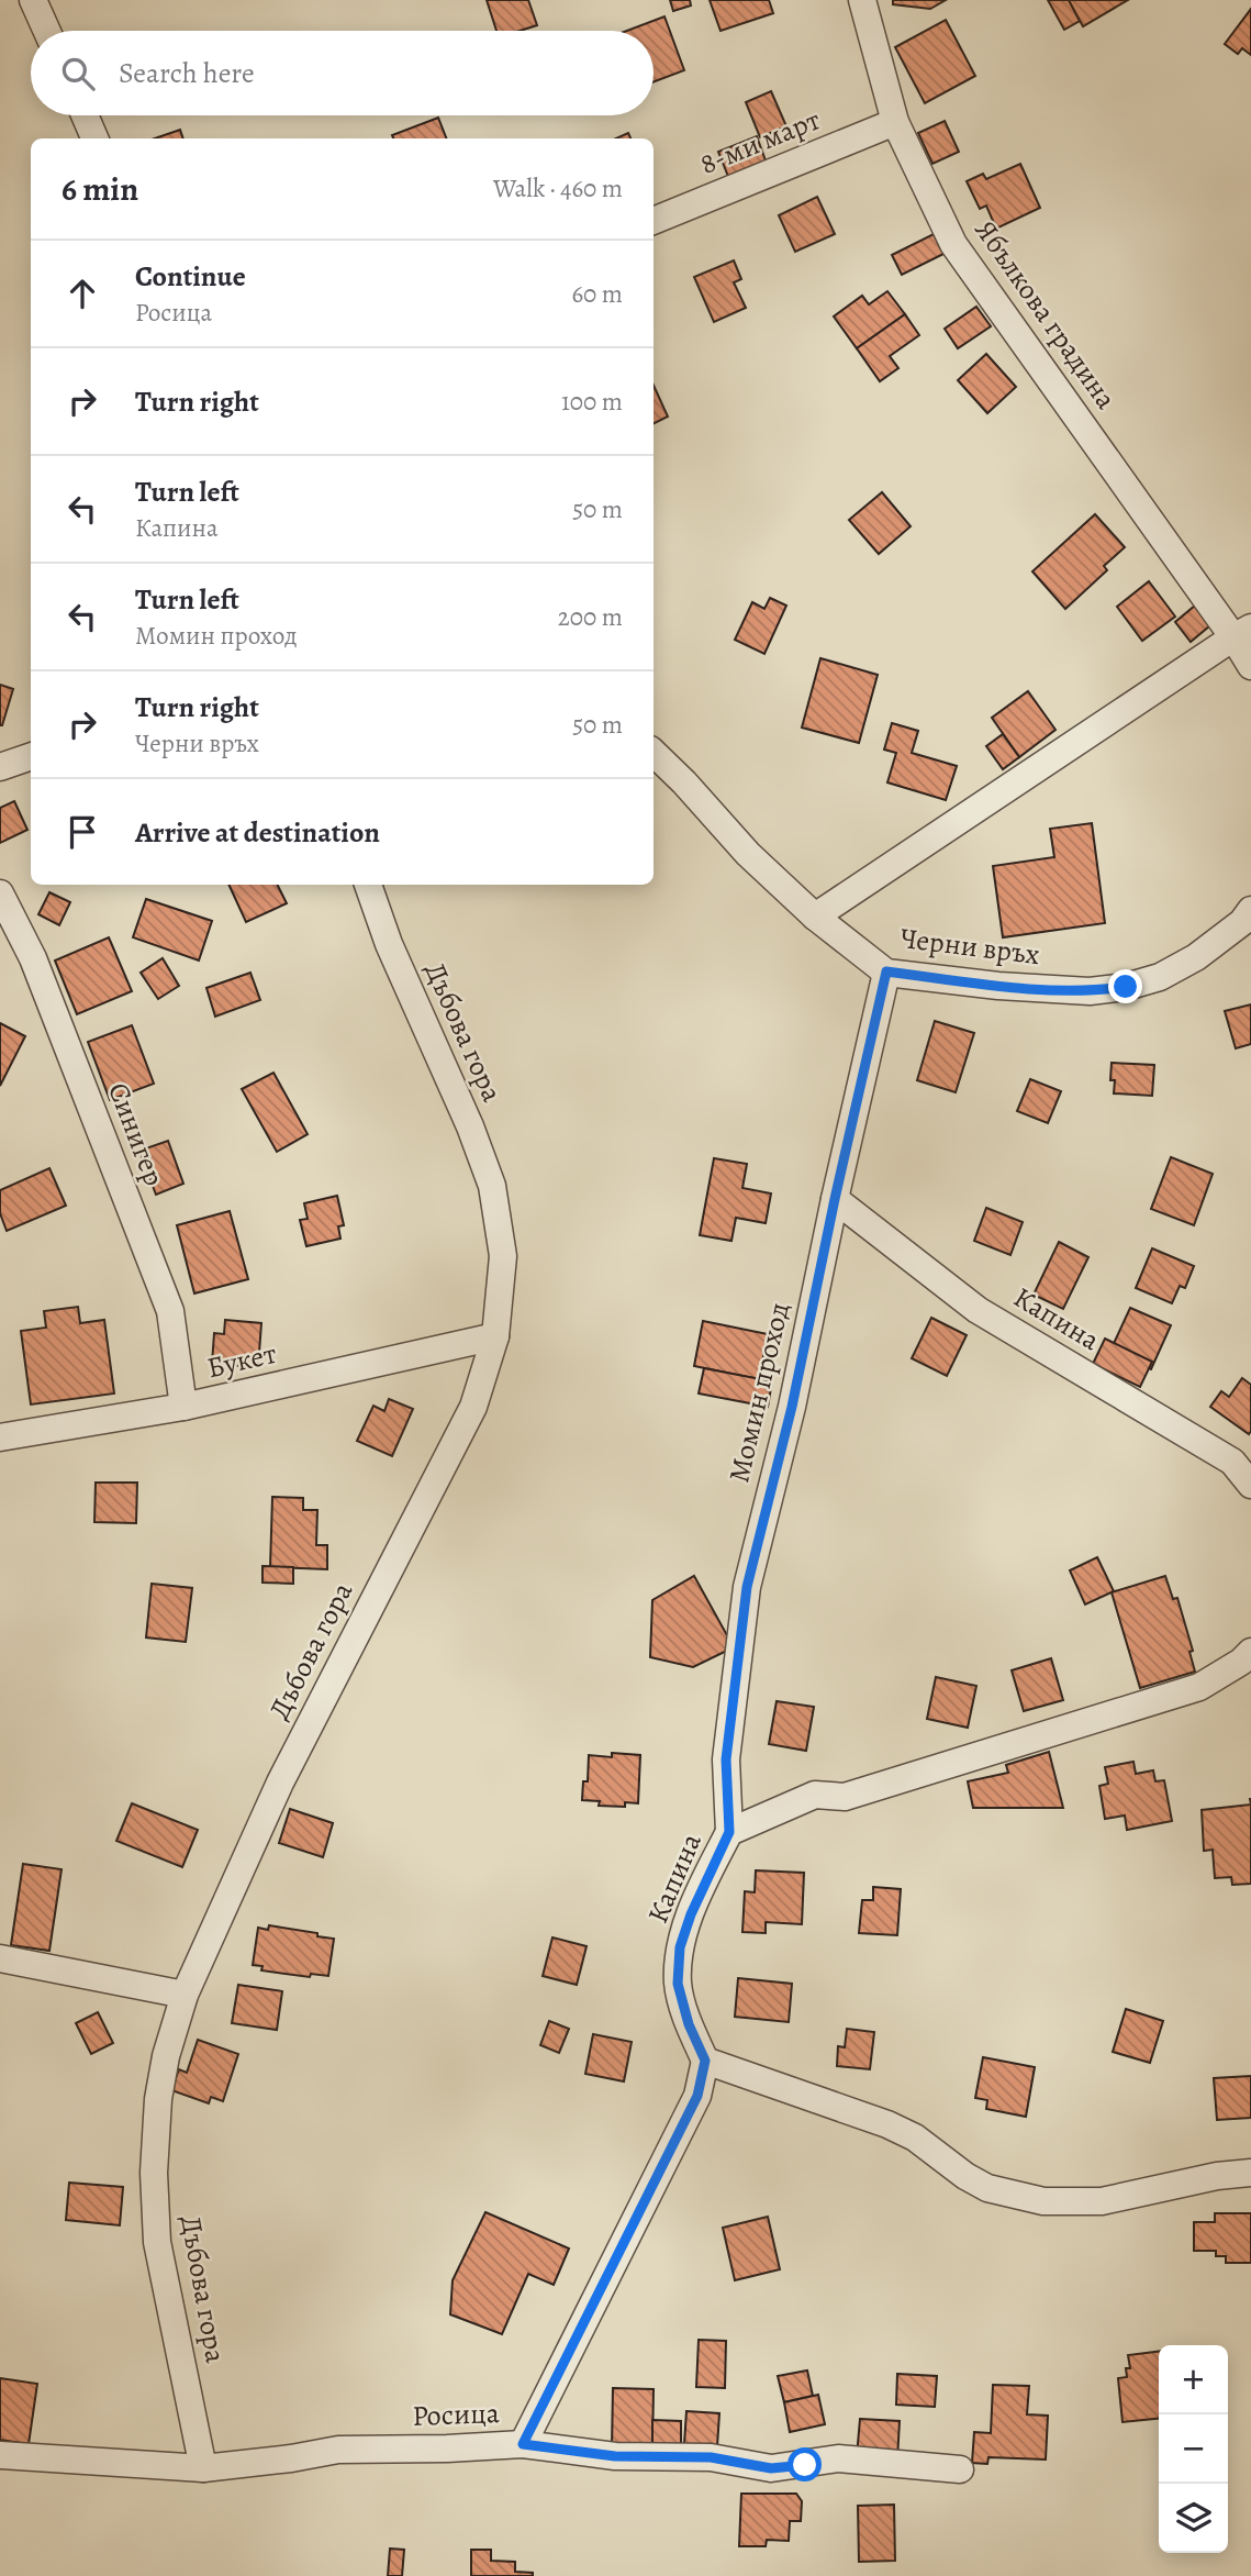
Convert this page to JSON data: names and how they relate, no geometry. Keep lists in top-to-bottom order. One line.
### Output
{"streets":{"street":["8-ми март","Ябълкова градина","Черни връх","Дъбова гора","Синигер","Капина","Букет","Момин проход","Росица"]},"crossings":[["8-ми март","Ябълкова градина"],["Черни връх","Момин проход"],["Дъбова гора","Букет"],["Дъбова гора","Росица"],["Синигер","Букет"],["Капина","Момин проход"]],"page":{"search":"Search here","heading":["6 min","Walk · 460 m"],"list":[["Continue","Росица","60 m"],["Turn right","100 m"],["Turn left","Капина","50 m"],["Turn left","Момин проход","200 m"],["Turn right","Черни връх","50 m"],"Arrive at destination"],"map_buttons":["+","−"]}}
